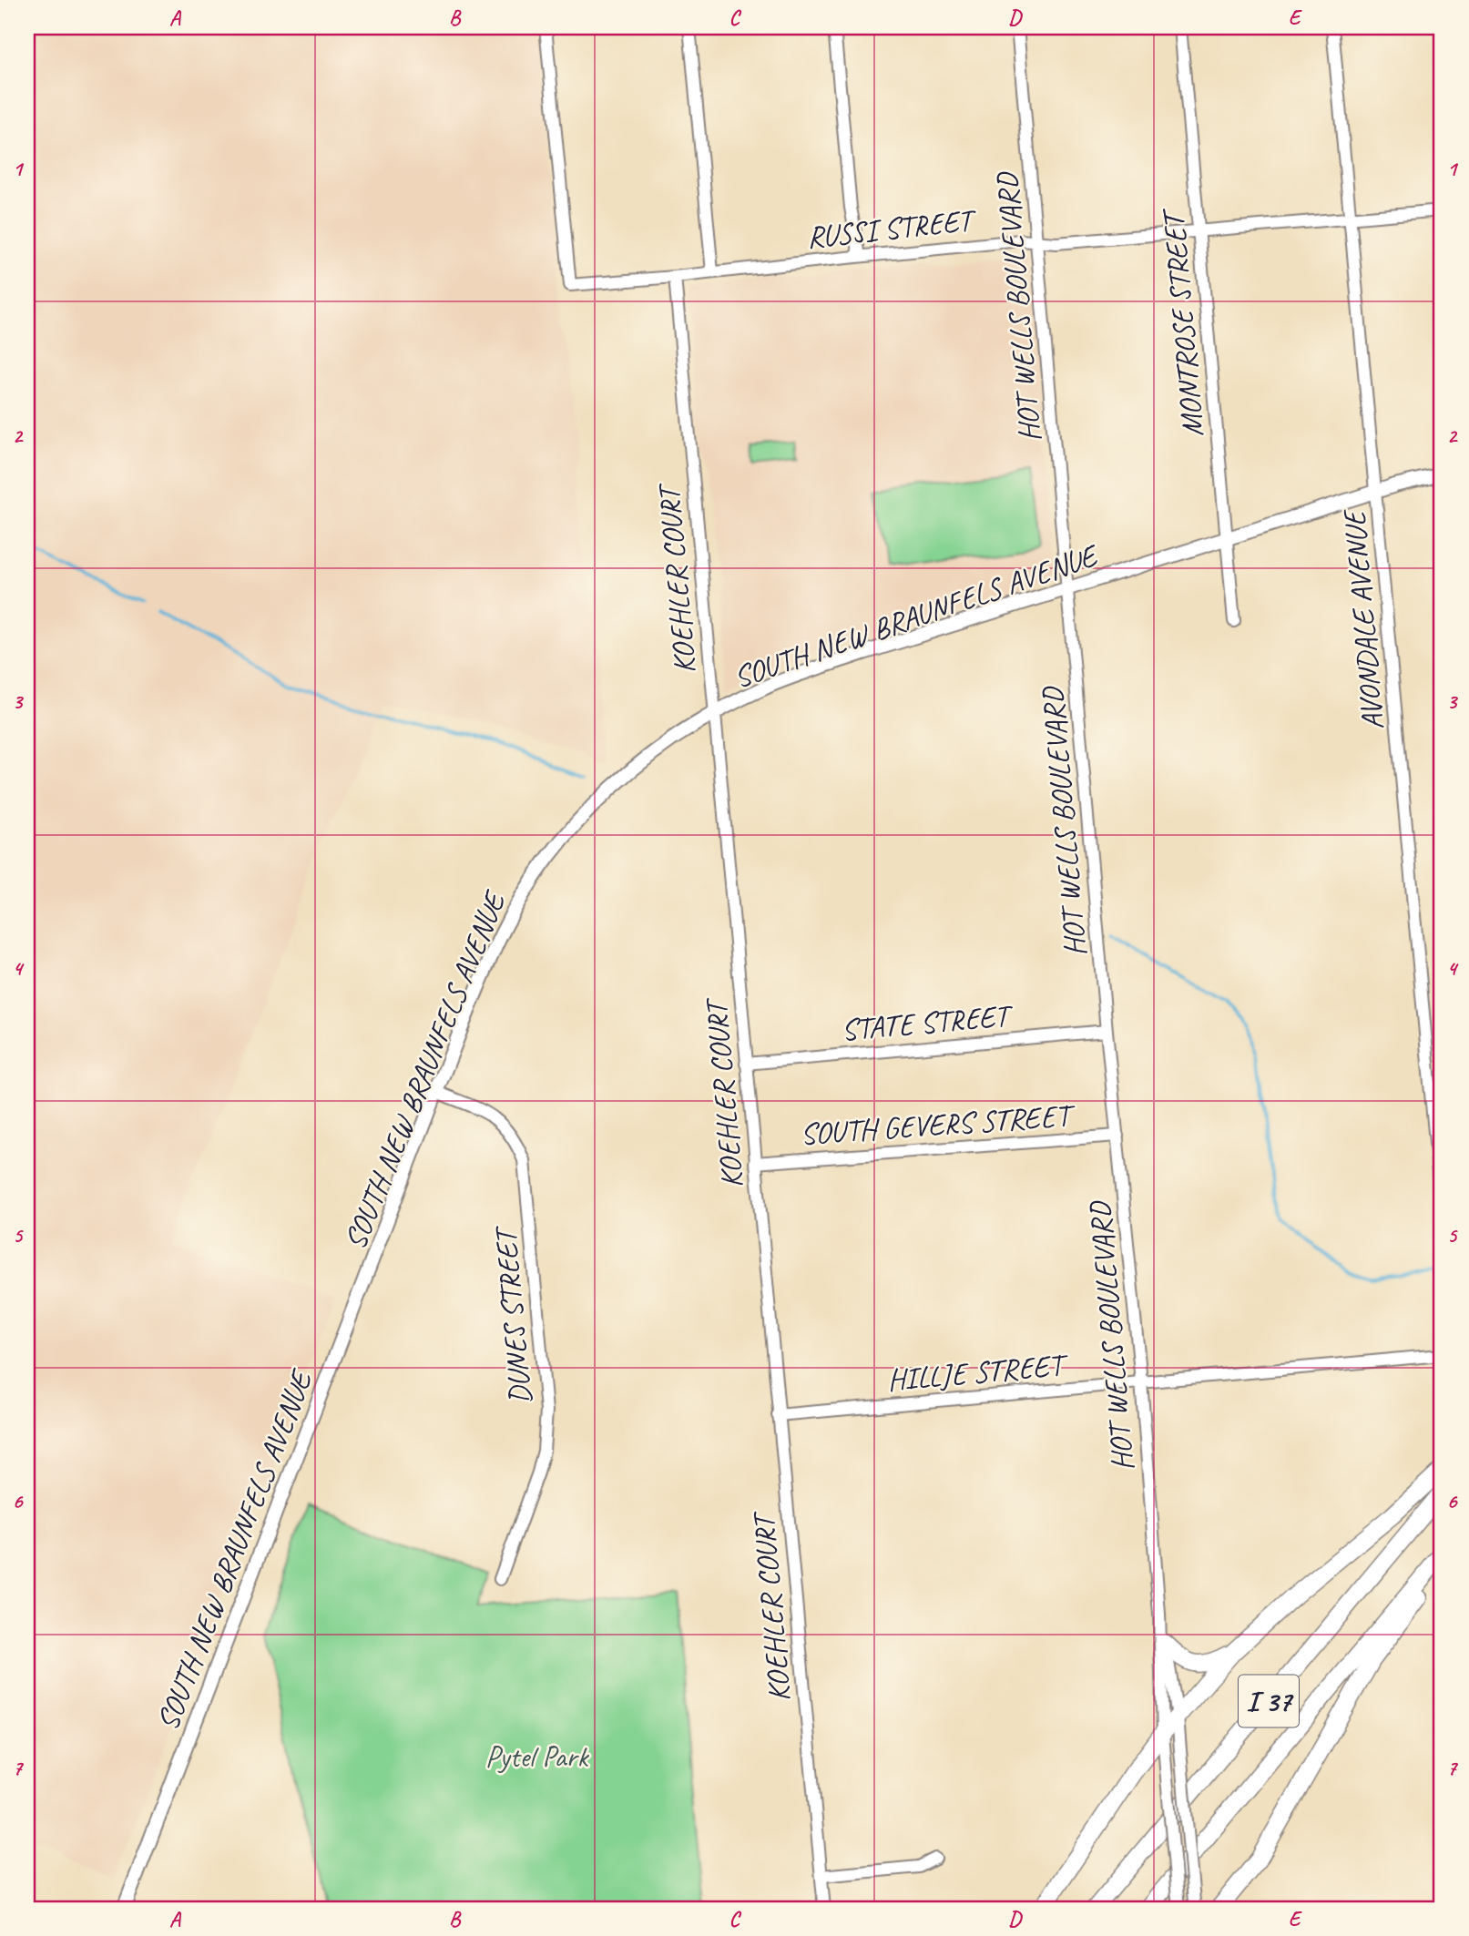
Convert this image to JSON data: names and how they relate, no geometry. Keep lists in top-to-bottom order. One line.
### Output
{"streets":{"highway":["I 37"],"main road":["SOUTH NEW BRAUNFELS AVENUE"],"street":["RUSSI STREET","HOT WELLS BOULEVARD","MONTROSE STREET","KOEHLER COURT","AVONDALE AVENUE","STATE STREET","SOUTH GEVERS STREET","DUNES STREET","HILLJE STREET"]},"crossings":[["RUSSI STREET","HOT WELLS BOULEVARD"],["RUSSI STREET","MONTROSE STREET"],["RUSSI STREET","KOEHLER COURT"],["RUSSI STREET","AVONDALE AVENUE"],["HOT WELLS BOULEVARD","SOUTH NEW BRAUNFELS AVENUE"],["HOT WELLS BOULEVARD","STATE STREET"],["HOT WELLS BOULEVARD","SOUTH GEVERS STREET"],["HOT WELLS BOULEVARD","HILLJE STREET"],["MONTROSE STREET","SOUTH NEW BRAUNFELS AVENUE"],["KOEHLER COURT","SOUTH NEW BRAUNFELS AVENUE"],["KOEHLER COURT","STATE STREET"],["KOEHLER COURT","SOUTH GEVERS STREET"],["KOEHLER COURT","HILLJE STREET"],["SOUTH NEW BRAUNFELS AVENUE","AVONDALE AVENUE"],["SOUTH NEW BRAUNFELS AVENUE","DUNES STREET"]],"parks":["Pytel Park"],"grid":{"columns":["A","B","C","D","E"],"rows":["1","2","3","4","5","6","7"]}}
